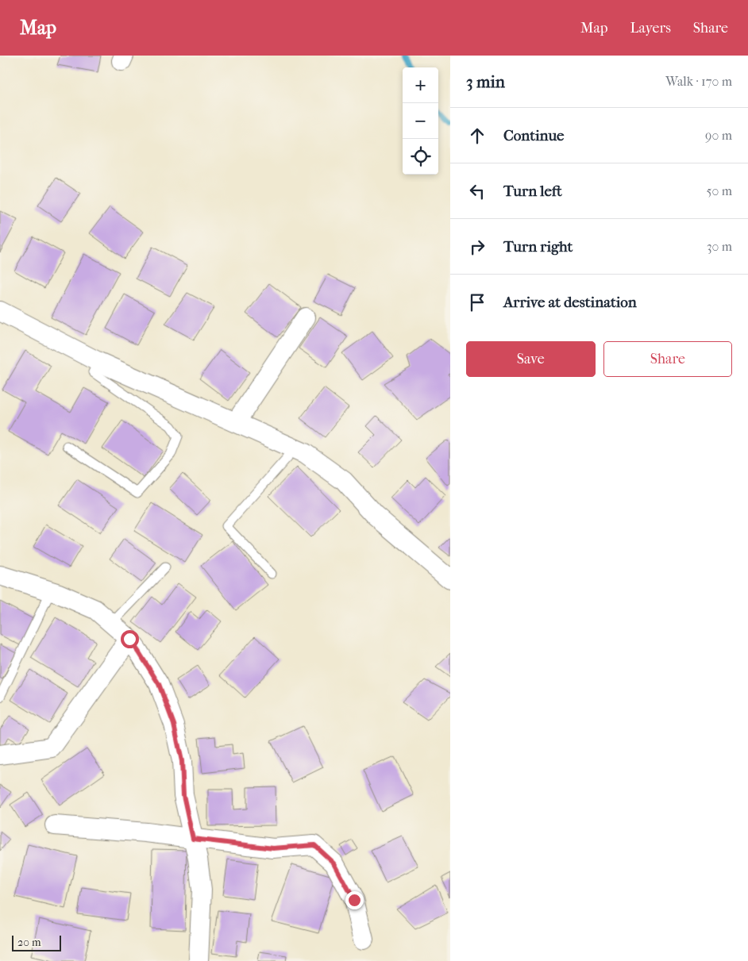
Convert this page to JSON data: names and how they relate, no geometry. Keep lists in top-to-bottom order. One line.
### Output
{"scale_bar":"20 m","page":{"header":"Map","nav":["Map","Layers","Share"],"heading":["3 min","Walk · 170 m"],"map_buttons":["+","−"],"list":[["Continue","90 m"],["Turn left","50 m"],["Turn right","30 m"],"Arrive at destination"],"buttons":["Save","Share"],"scale":"20 m"}}
